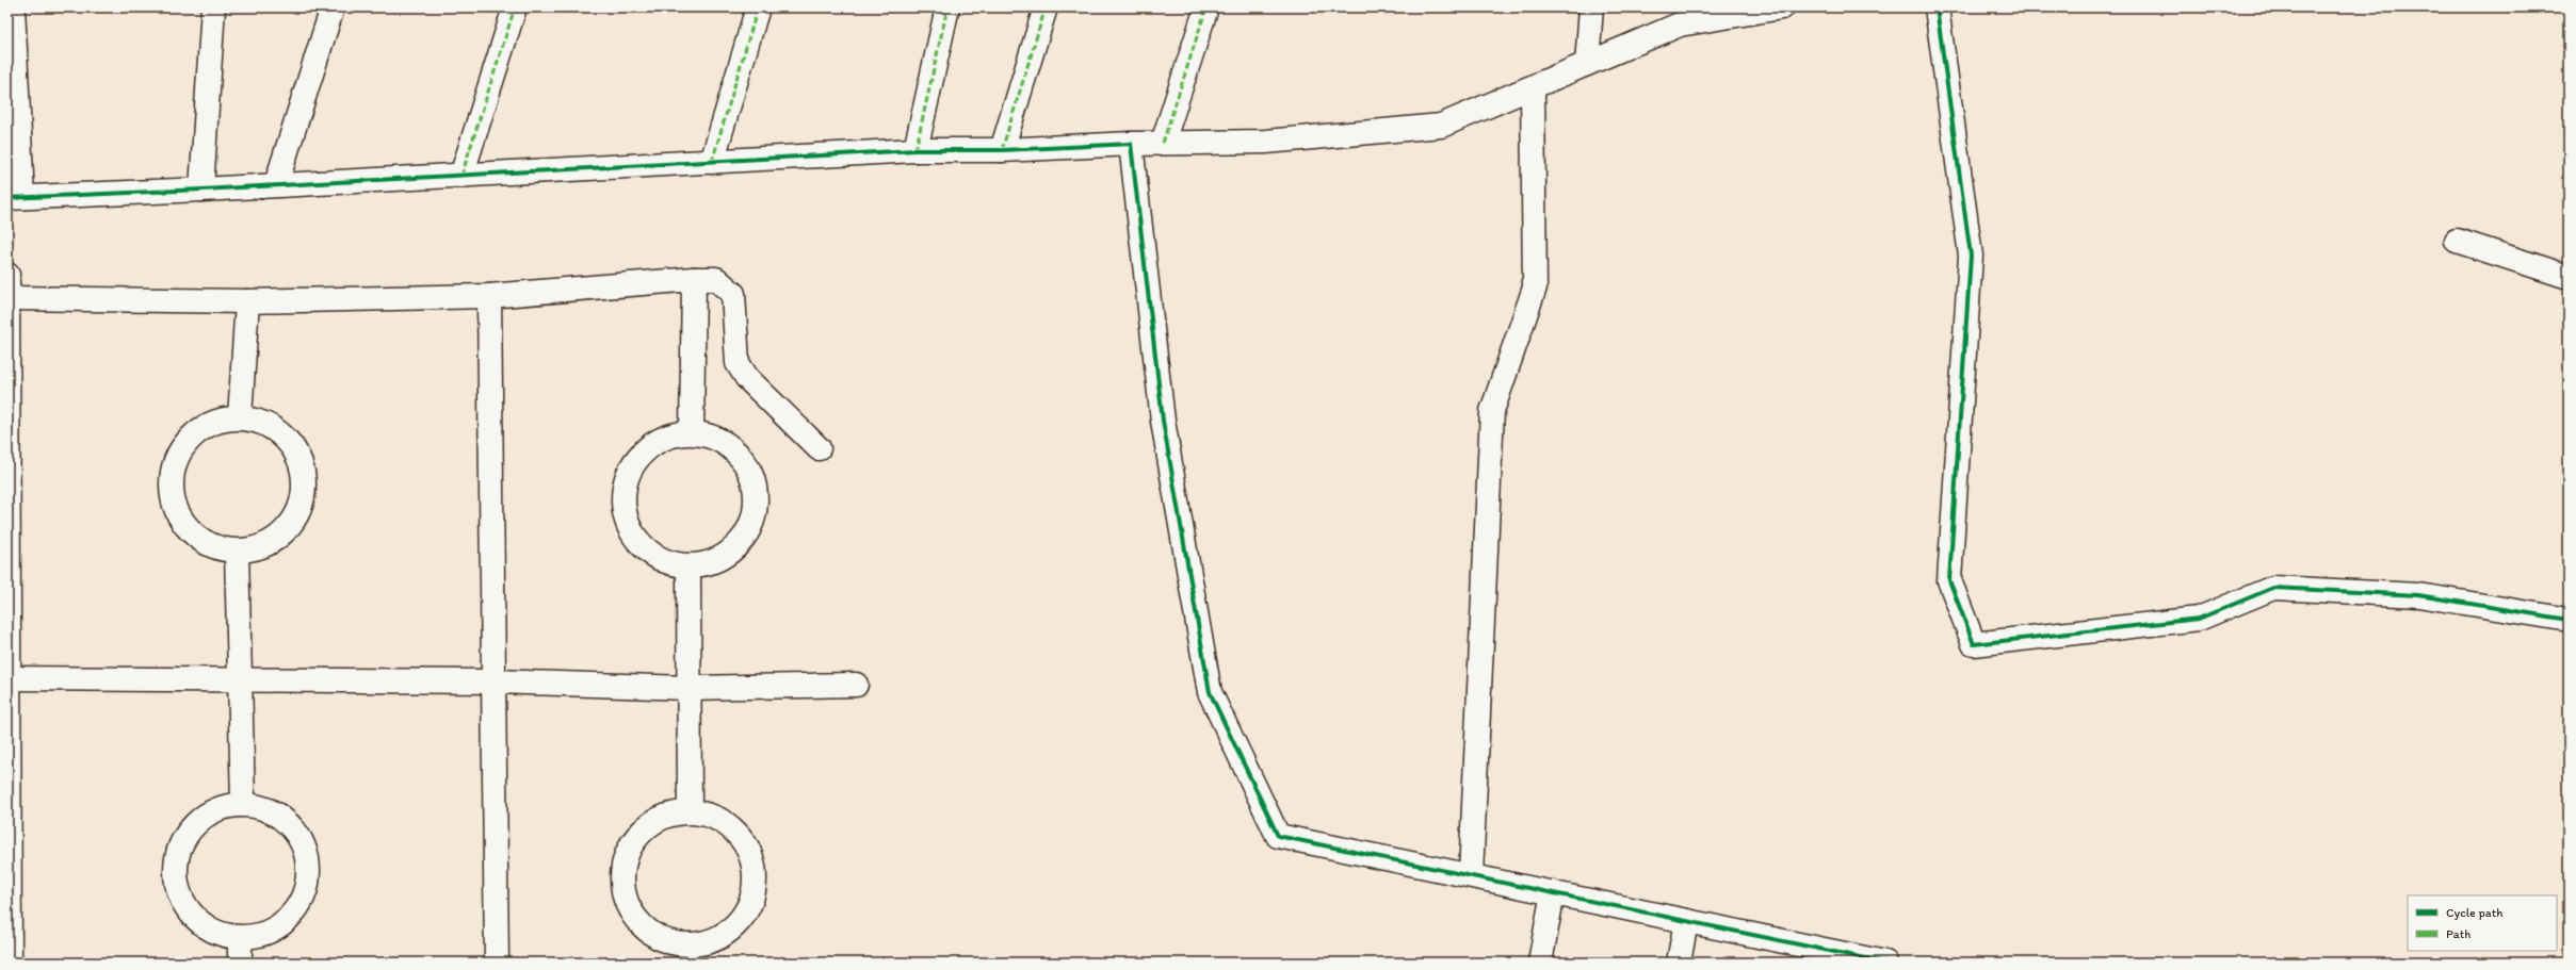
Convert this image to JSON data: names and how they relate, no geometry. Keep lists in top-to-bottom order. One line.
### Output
{"legend":["Cycle path","Path"]}
